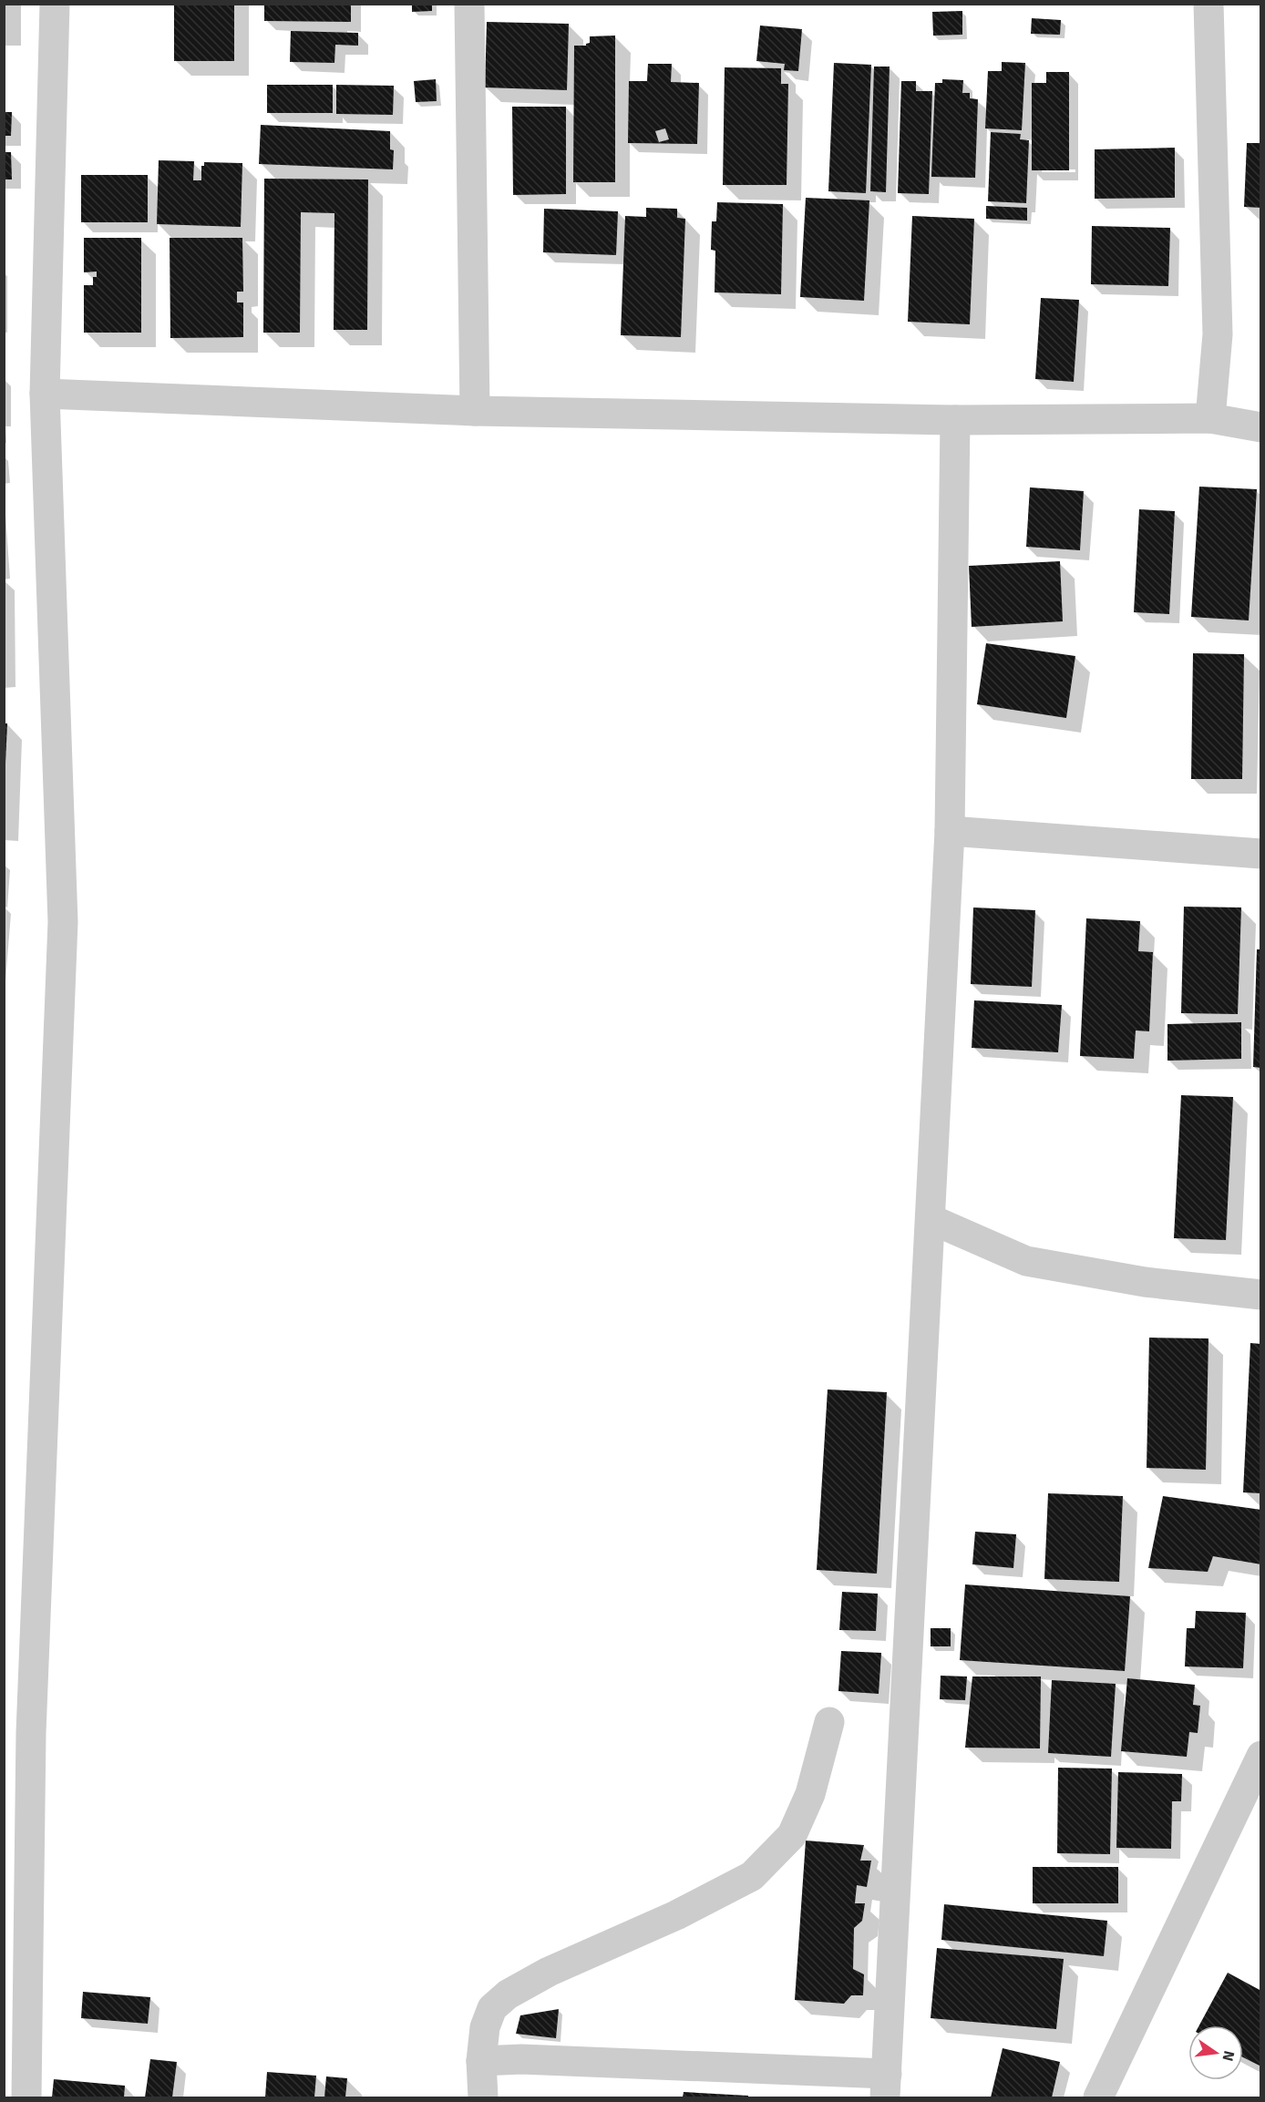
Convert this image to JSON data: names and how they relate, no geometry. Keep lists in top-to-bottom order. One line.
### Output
{"north":"right"}
